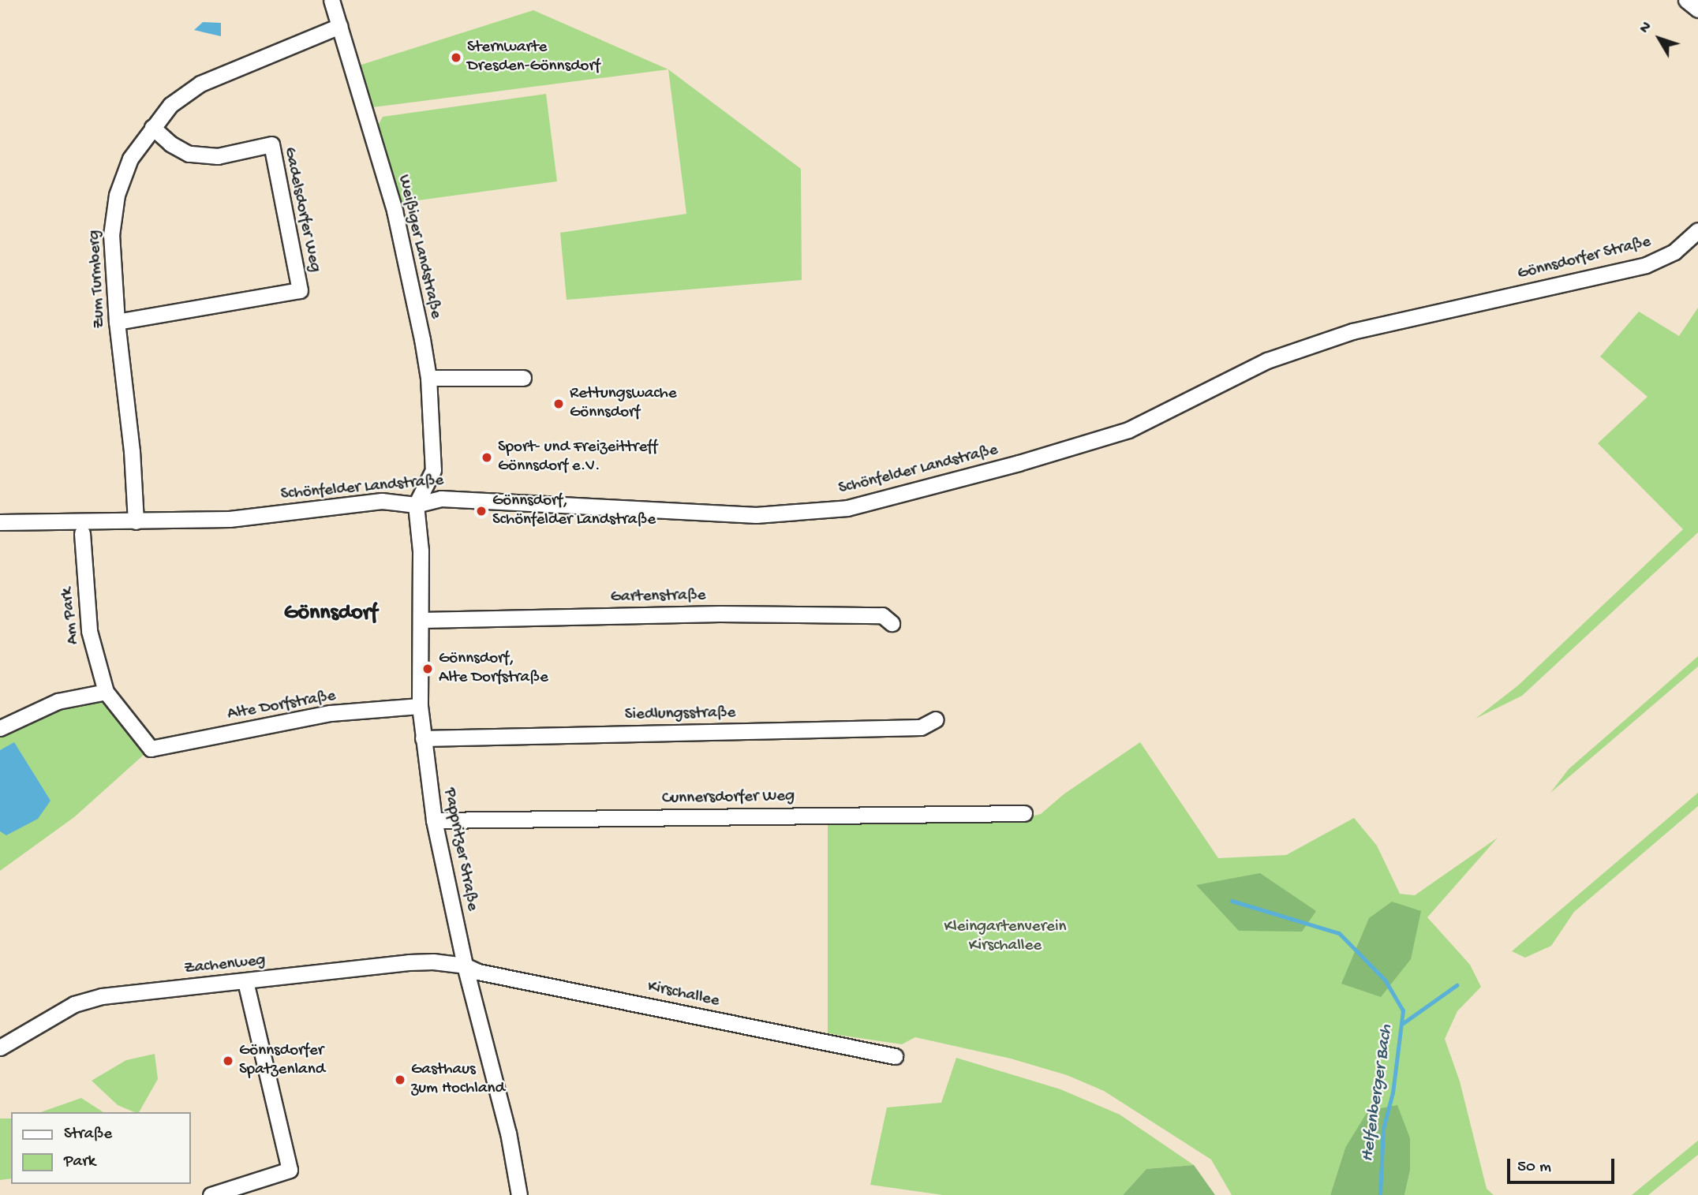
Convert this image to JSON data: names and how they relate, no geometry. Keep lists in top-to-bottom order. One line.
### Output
{"streets":{"street":["Gadelsdorfer Weg","Weißiger Landstraße","Gönnsdorfer Straße","Zum Turmberg","Schönfelder Landstraße","Gartenstraße","Am Park","Alte Dorfstraße","Siedlungsstraße","Cunnersdorfer Weg","Pappritzer Straße","Zachenweg","Kirschallee"]},"crossings":[["Gadelsdorfer Weg","Zum Turmberg"],["Weißiger Landstraße","Zum Turmberg"],["Weißiger Landstraße","Schönfelder Landstraße"],["Weißiger Landstraße","Pappritzer Straße"],["Gönnsdorfer Straße","Schönfelder Landstraße"],["Zum Turmberg","Schönfelder Landstraße"],["Schönfelder Landstraße","Pappritzer Straße"],["Gartenstraße","Pappritzer Straße"],["Am Park","Alte Dorfstraße"],["Alte Dorfstraße","Pappritzer Straße"],["Siedlungsstraße","Pappritzer Straße"],["Cunnersdorfer Weg","Pappritzer Straße"],["Pappritzer Straße","Zachenweg"],["Pappritzer Straße","Kirschallee"],["Zachenweg","Kirschallee"]],"districts":["Gönnsdorf"],"water":["Helfenberger Bach"],"parks":["Kleingartenverein Kirschallee"],"places":["Sternwarte Dresden-Gönnsdorf","Rettungswache Gönnsdorf","Sport- und Freizeittreff Gönnsdorf e.V.","Gönnsdorf, Schönfelder Landstraße","Gönnsdorf, Alte Dorfstraße","Gönnsdorfer Spatzenland","Gasthaus zum Hochland"],"legend":["Straße","Park"],"scale_bar":"50 m","north":"top left"}
